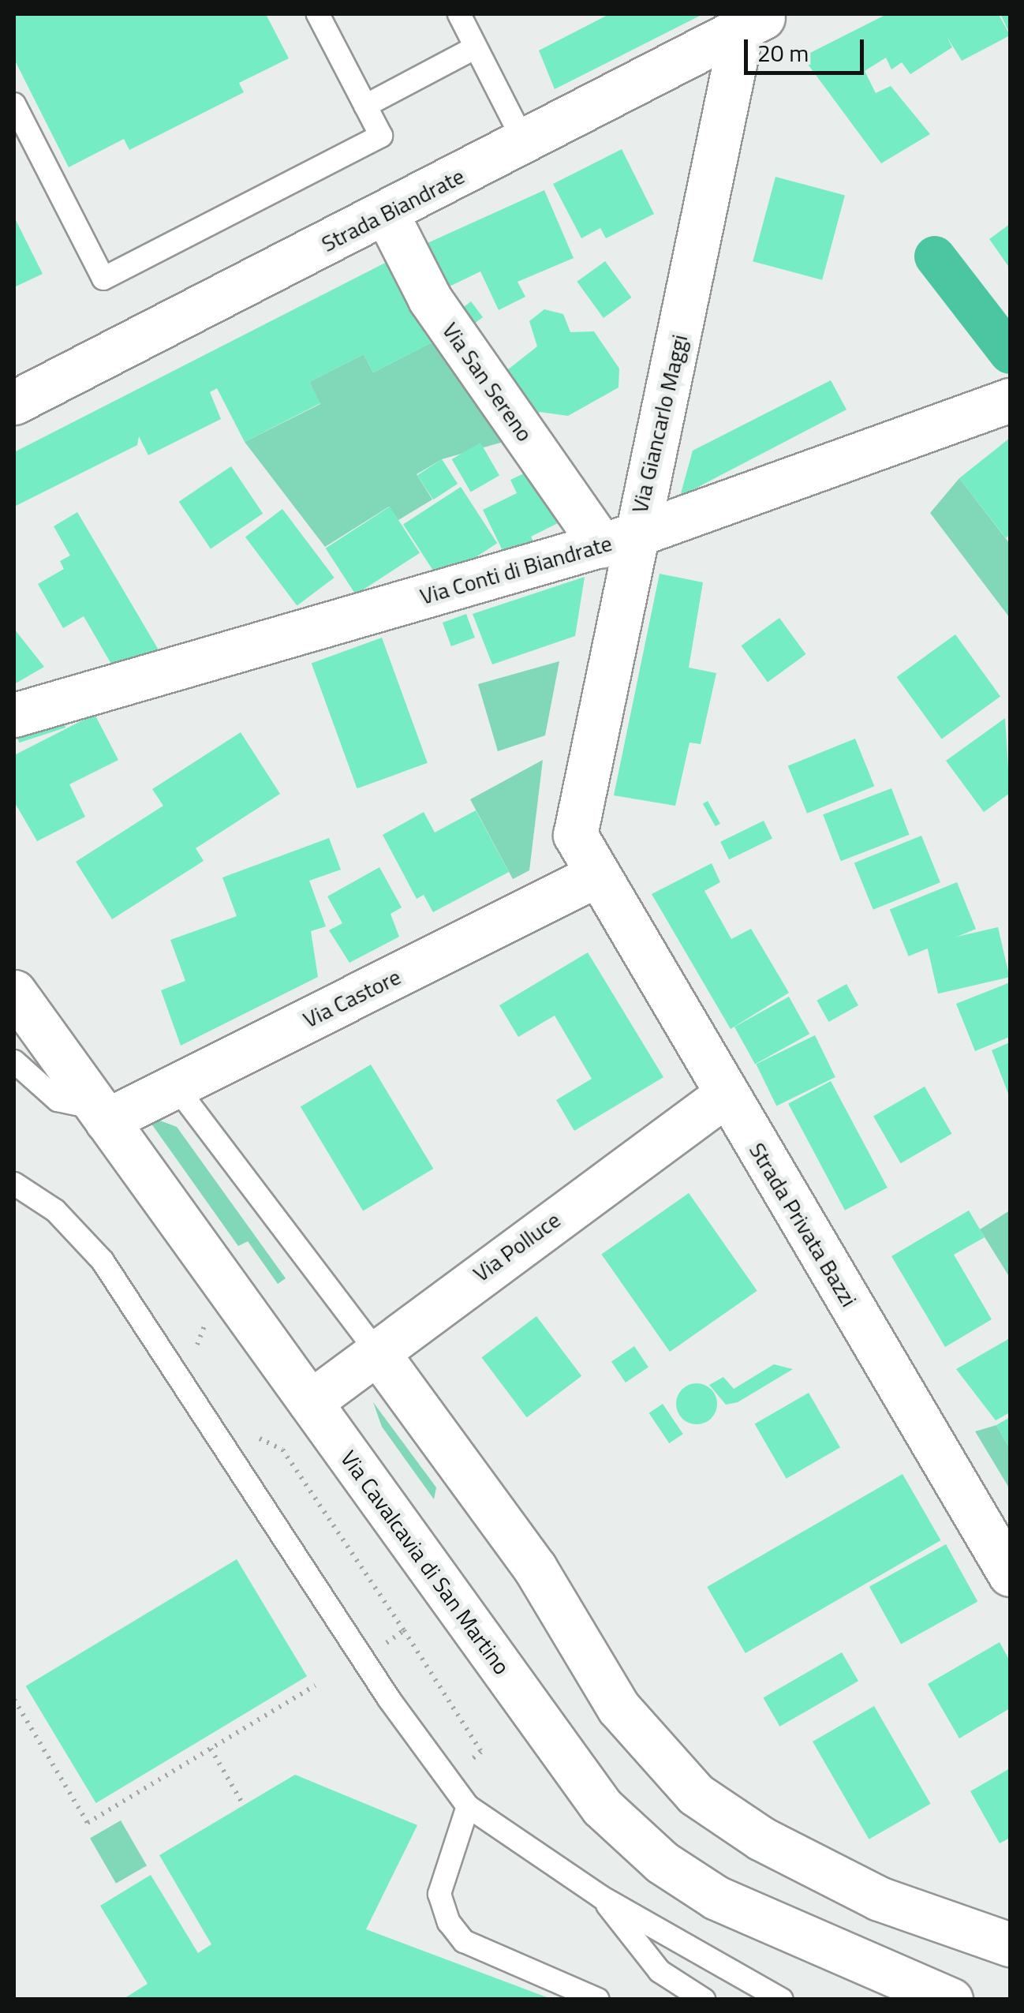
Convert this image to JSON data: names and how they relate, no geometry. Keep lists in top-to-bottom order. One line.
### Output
{"streets":{"street":["Strada Biandrate","Via San Sereno","Via Giancarlo Maggi","Via Conti di Biandrate","Via Castore","Strada Privata Bazzi","Via Polluce","Via Cavalcavia di San Martino"]},"crossings":[["Strada Biandrate","Via San Sereno"],["Strada Biandrate","Via Giancarlo Maggi"],["Via San Sereno","Via Giancarlo Maggi"],["Via San Sereno","Via Conti di Biandrate"],["Via Giancarlo Maggi","Via Conti di Biandrate"],["Via Giancarlo Maggi","Via Castore"],["Via Giancarlo Maggi","Strada Privata Bazzi"],["Via Castore","Strada Privata Bazzi"],["Via Castore","Via Cavalcavia di San Martino"],["Strada Privata Bazzi","Via Polluce"],["Via Polluce","Via Cavalcavia di San Martino"]],"scale_bar":"20 m"}
